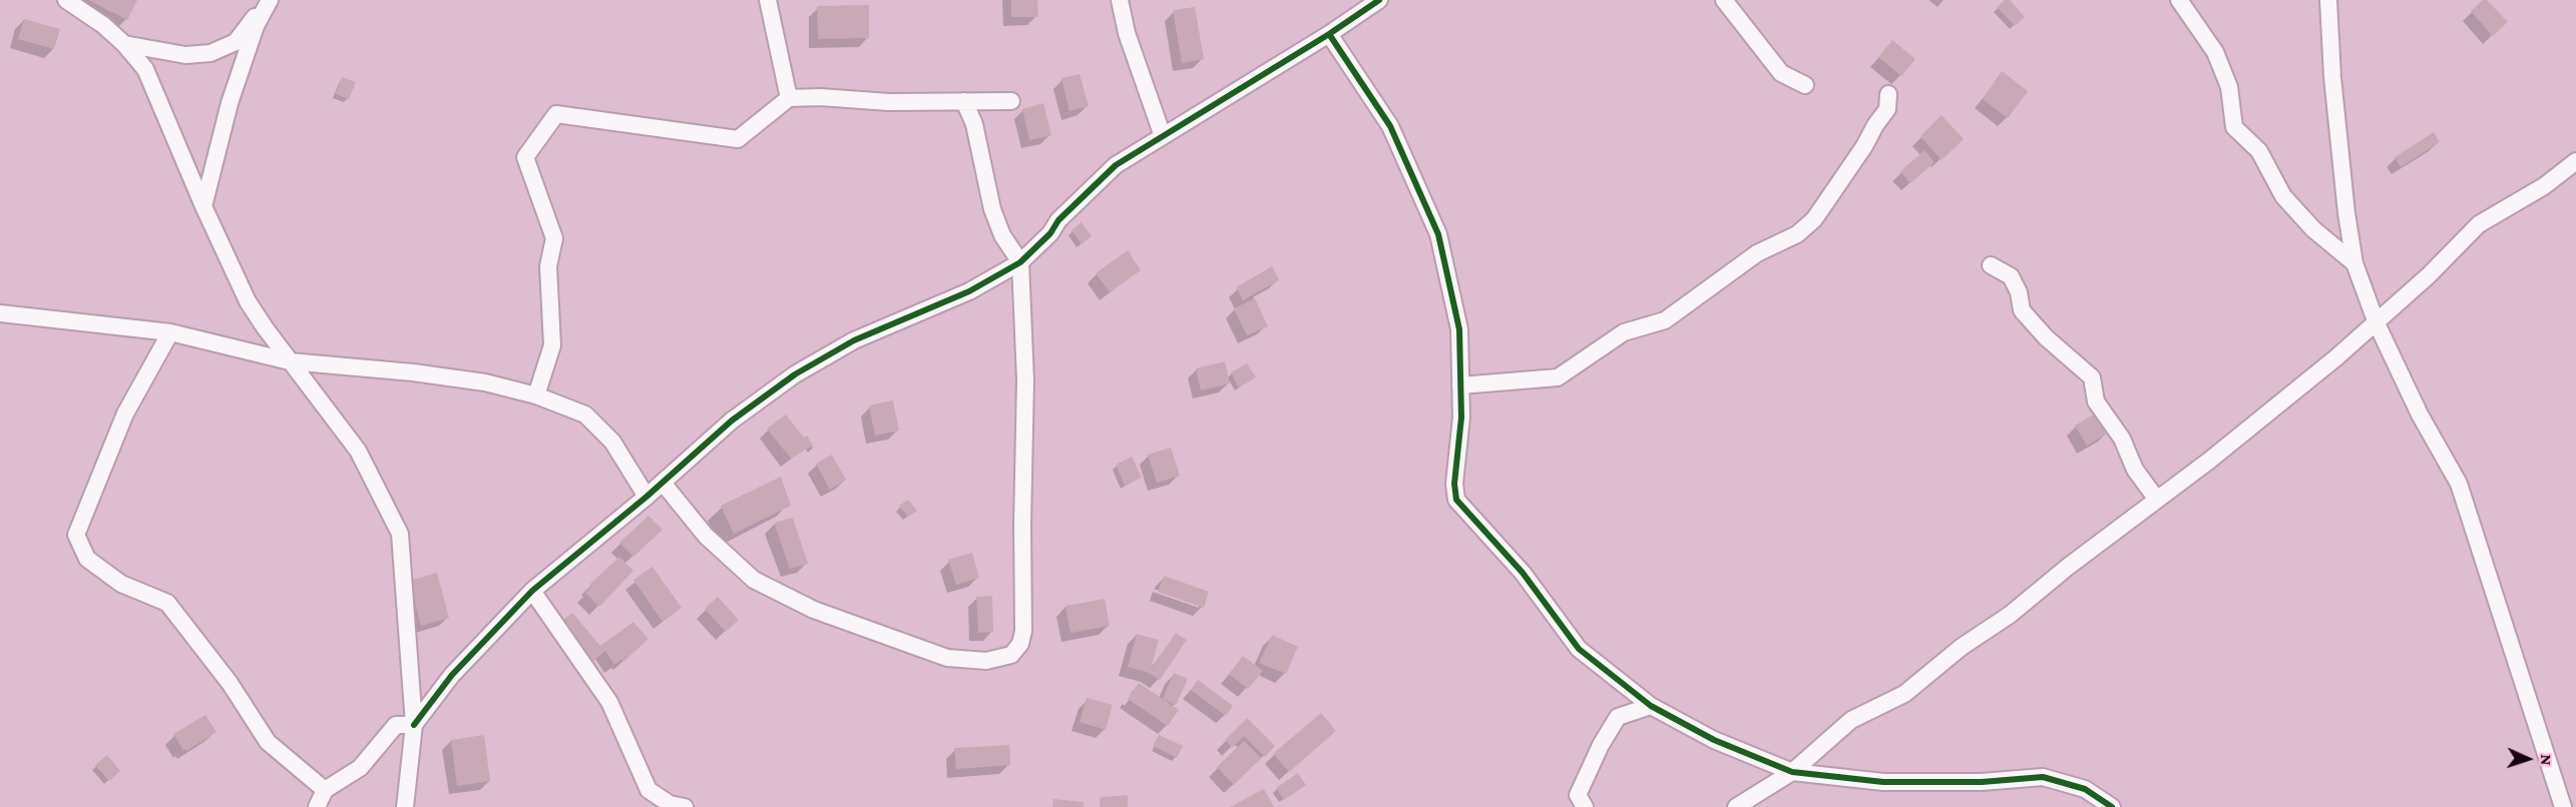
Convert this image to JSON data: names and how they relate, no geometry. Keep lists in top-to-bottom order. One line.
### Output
{"north":"right"}
